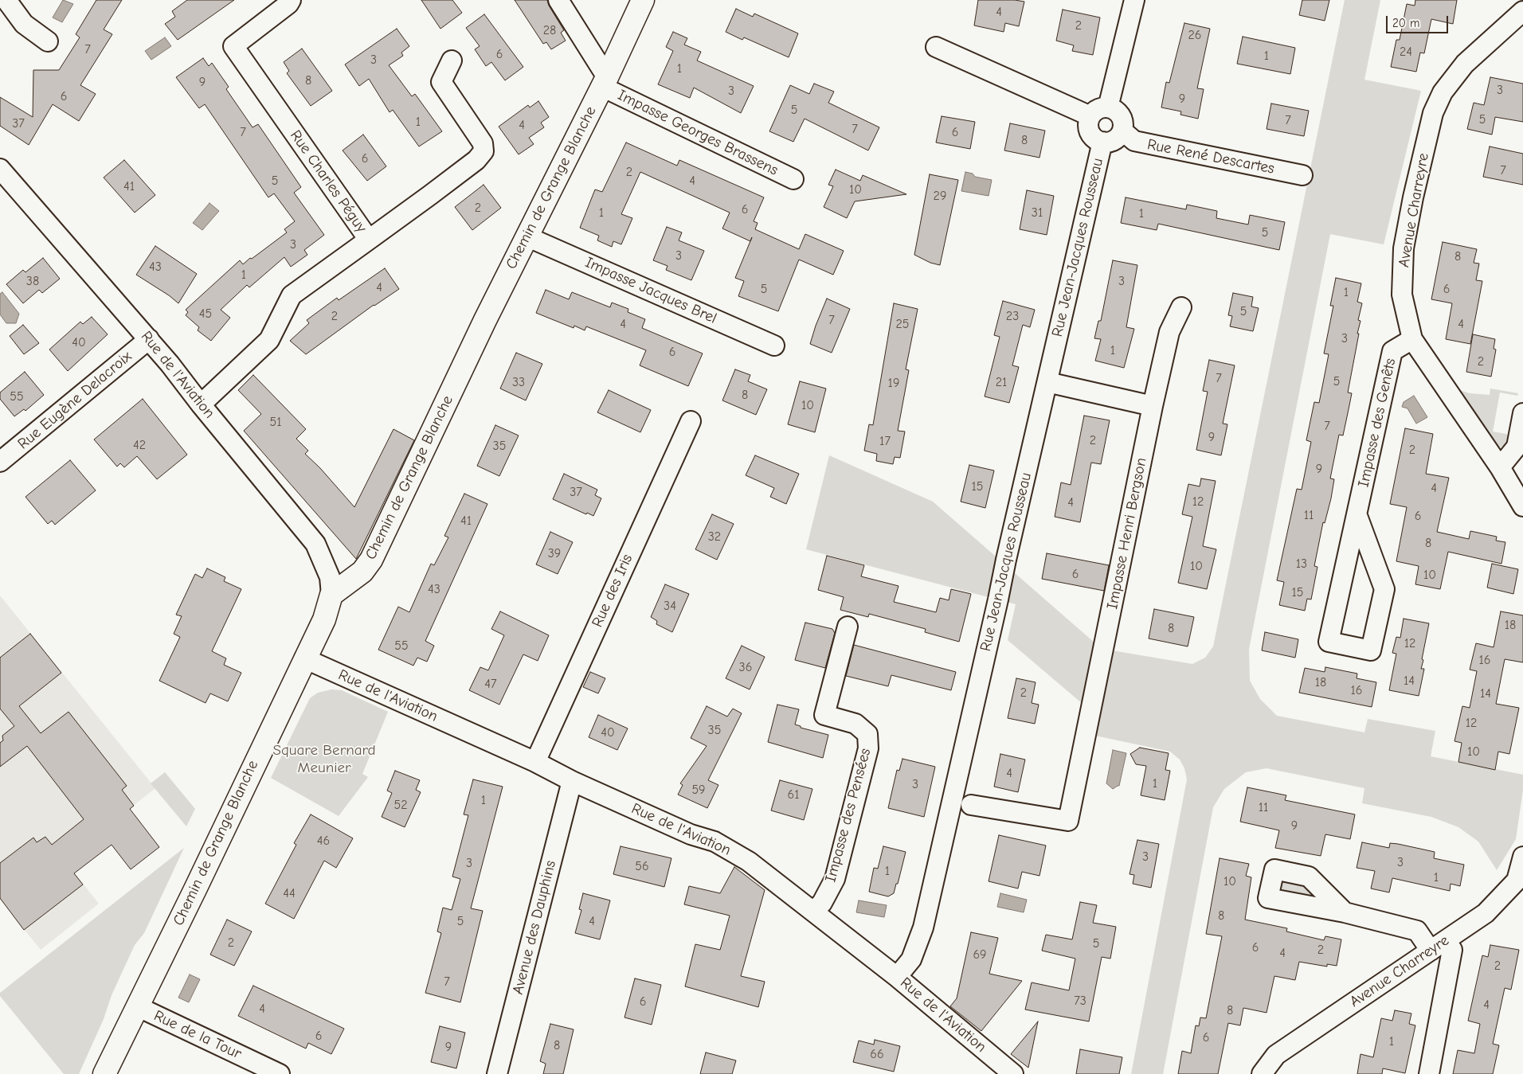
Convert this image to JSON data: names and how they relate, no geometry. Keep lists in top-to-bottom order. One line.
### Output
{"streets":{"street":["Impasse Georges Brassens","Rue René Descartes","Rue Charles Péguy","Chemin de Grange Blanche","Avenue Charreyre","Rue Jean-Jacques Rousseau","Impasse Jacques Brel","Rue de l'Aviation","Rue Eugène Delacroix","Impasse des Genêts","Impasse Henri Bergson","Rue des Iris","Impasse des Pensées","Avenue des Dauphins","Rue de la Tour"]},"crossings":[["Impasse Georges Brassens","Chemin de Grange Blanche"],["Rue René Descartes","Rue Jean-Jacques Rousseau"],["Rue Charles Péguy","Rue de l'Aviation"],["Chemin de Grange Blanche","Impasse Jacques Brel"],["Chemin de Grange Blanche","Rue de l'Aviation"],["Chemin de Grange Blanche","Rue de la Tour"],["Avenue Charreyre","Impasse des Genêts"],["Rue Jean-Jacques Rousseau","Rue de l'Aviation"],["Rue de l'Aviation","Rue Eugène Delacroix"],["Rue de l'Aviation","Rue des Iris"],["Rue de l'Aviation","Impasse des Pensées"],["Rue de l'Aviation","Avenue des Dauphins"]],"parks":["Square Bernard Meunier"],"house_numbers":["4","2","28","26","7","24","6","1","3","1","8","9","3","3","6","9","5","5","7","1","37","4","7","7","6","8","6","7","2","5","4","41","10","29","2","6","1","31","1","5","3","3","8","43","1","38","3","4","5","6","1","5","45","2","23","7","4","25","4","3","40","1","6","2","7","5","33","21","19","8","55","10","51","7","9","2","17","42","35","2","9","15","4","37","12","4","11","6","41","32","8","39","13","10","6","10","43","15","34","18","8","12","55","16","36","14","18","47","16","2","14","12","35","40","10","4","1","3","59","61","1","52","11","9","46","3","3","3","56","1","1","10","44","8","5","4","2","5","6","2","4","69","2","7","73","6","4","4","8","6","6","1","8","9","66"],"scale_bar":"20 m"}
